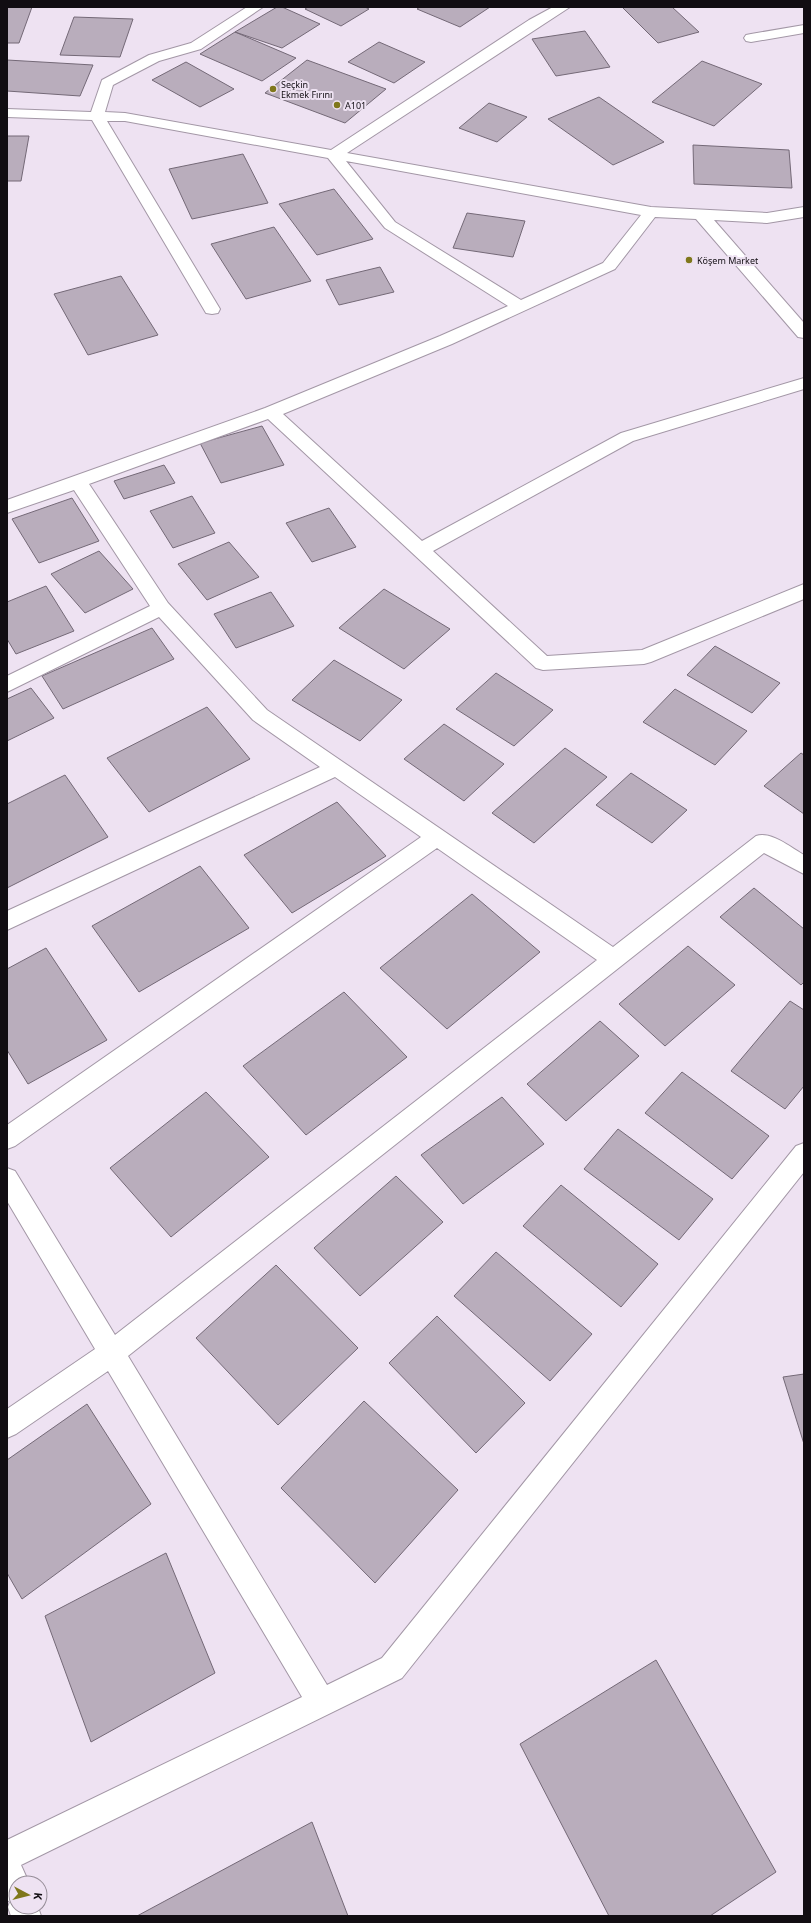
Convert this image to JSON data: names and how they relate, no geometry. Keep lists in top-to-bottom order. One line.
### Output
{"places":["Seçkin Ekmek Fırını","A101","Köşem Market"],"north":"right"}
